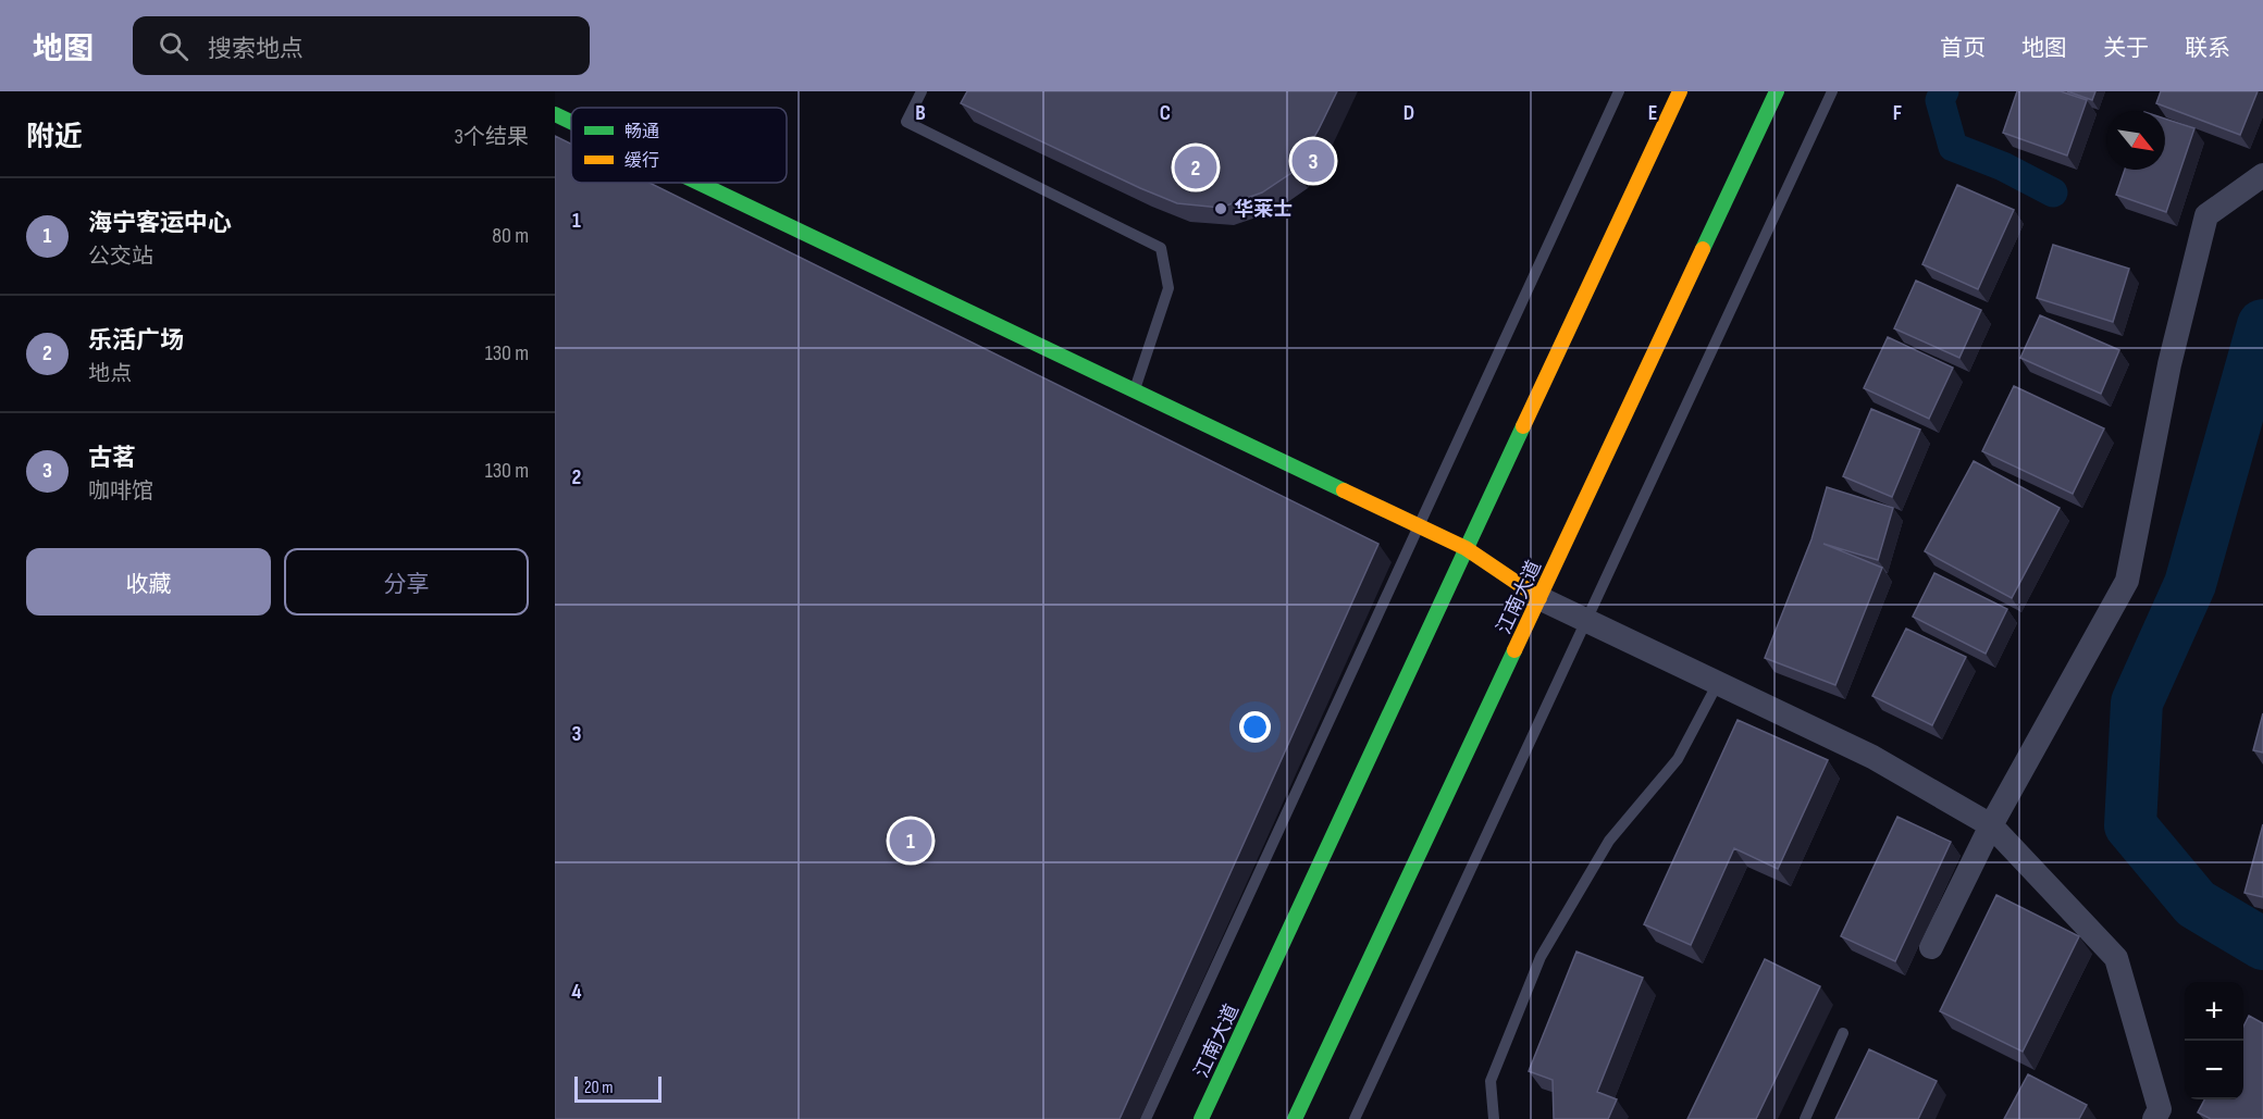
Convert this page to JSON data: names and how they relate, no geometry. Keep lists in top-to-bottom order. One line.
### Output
{"streets":{"main road":["江南大道"]},"places":["华莱士"],"legend":["畅通","缓行"],"scale_bar":"20 m","north":"bottom right","page":{"header":"地图","search":"搜索地点","nav":["首页","地图","关于","联系"],"heading":["附近","3个结果"],"pins":["3","2","1"],"list":[{"mark":"1","name":"海宁客运中心","note":"公交站","value":"80 m"},{"mark":"2","name":"乐活广场","note":"地点","value":"130 m"},{"mark":"3","name":"古茗","note":"咖啡馆","value":"130 m"}],"buttons":["收藏","分享"],"map_buttons":["+","−"],"scale":"20 m"},"grid":{"columns":["B","C","D","E","F"],"rows":["1","2","3","4"]}}
